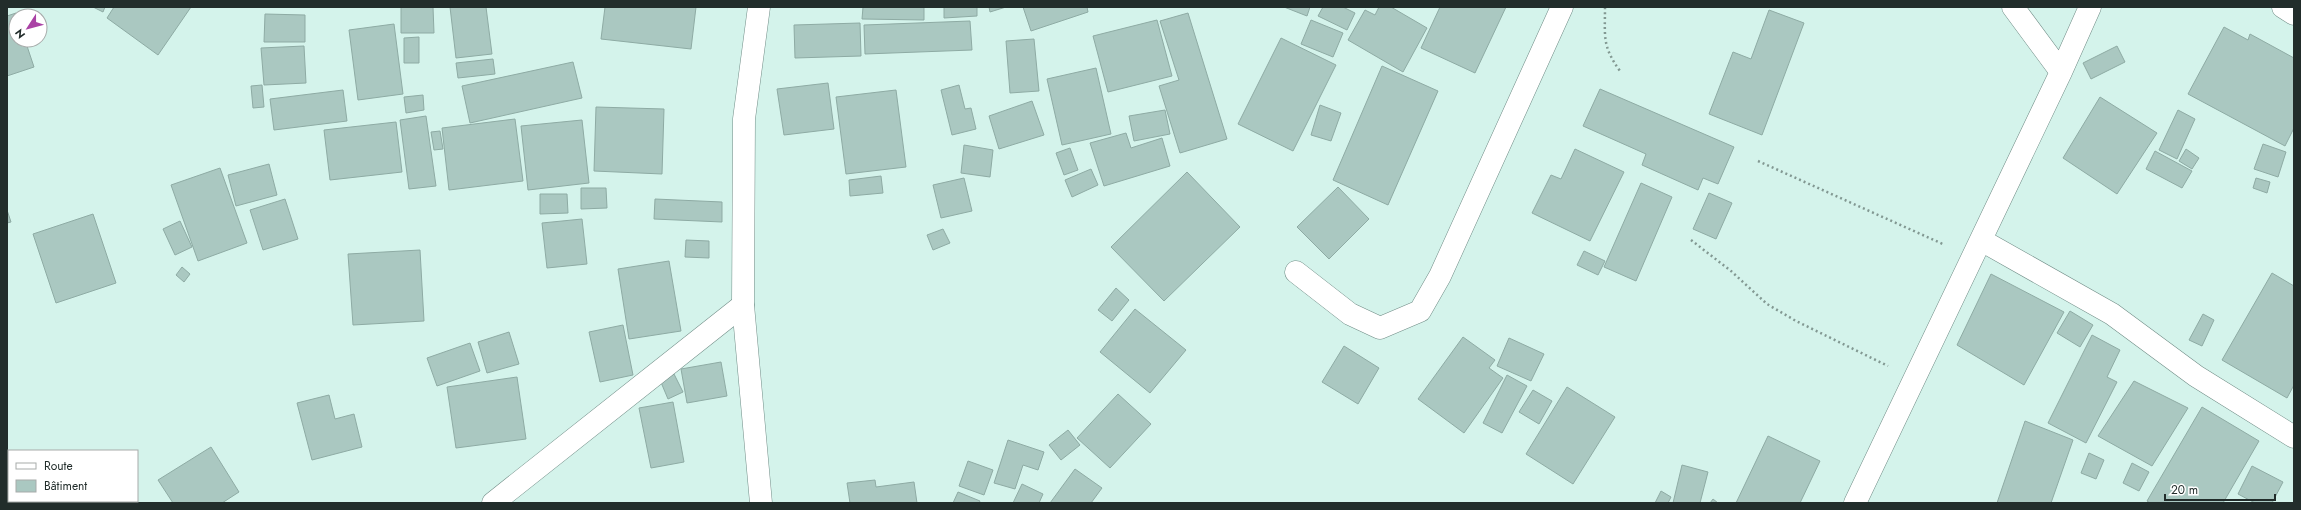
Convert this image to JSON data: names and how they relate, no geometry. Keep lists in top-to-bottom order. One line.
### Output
{"legend":["Route","Bâtiment"],"scale_bar":"20 m","north":"bottom left"}
